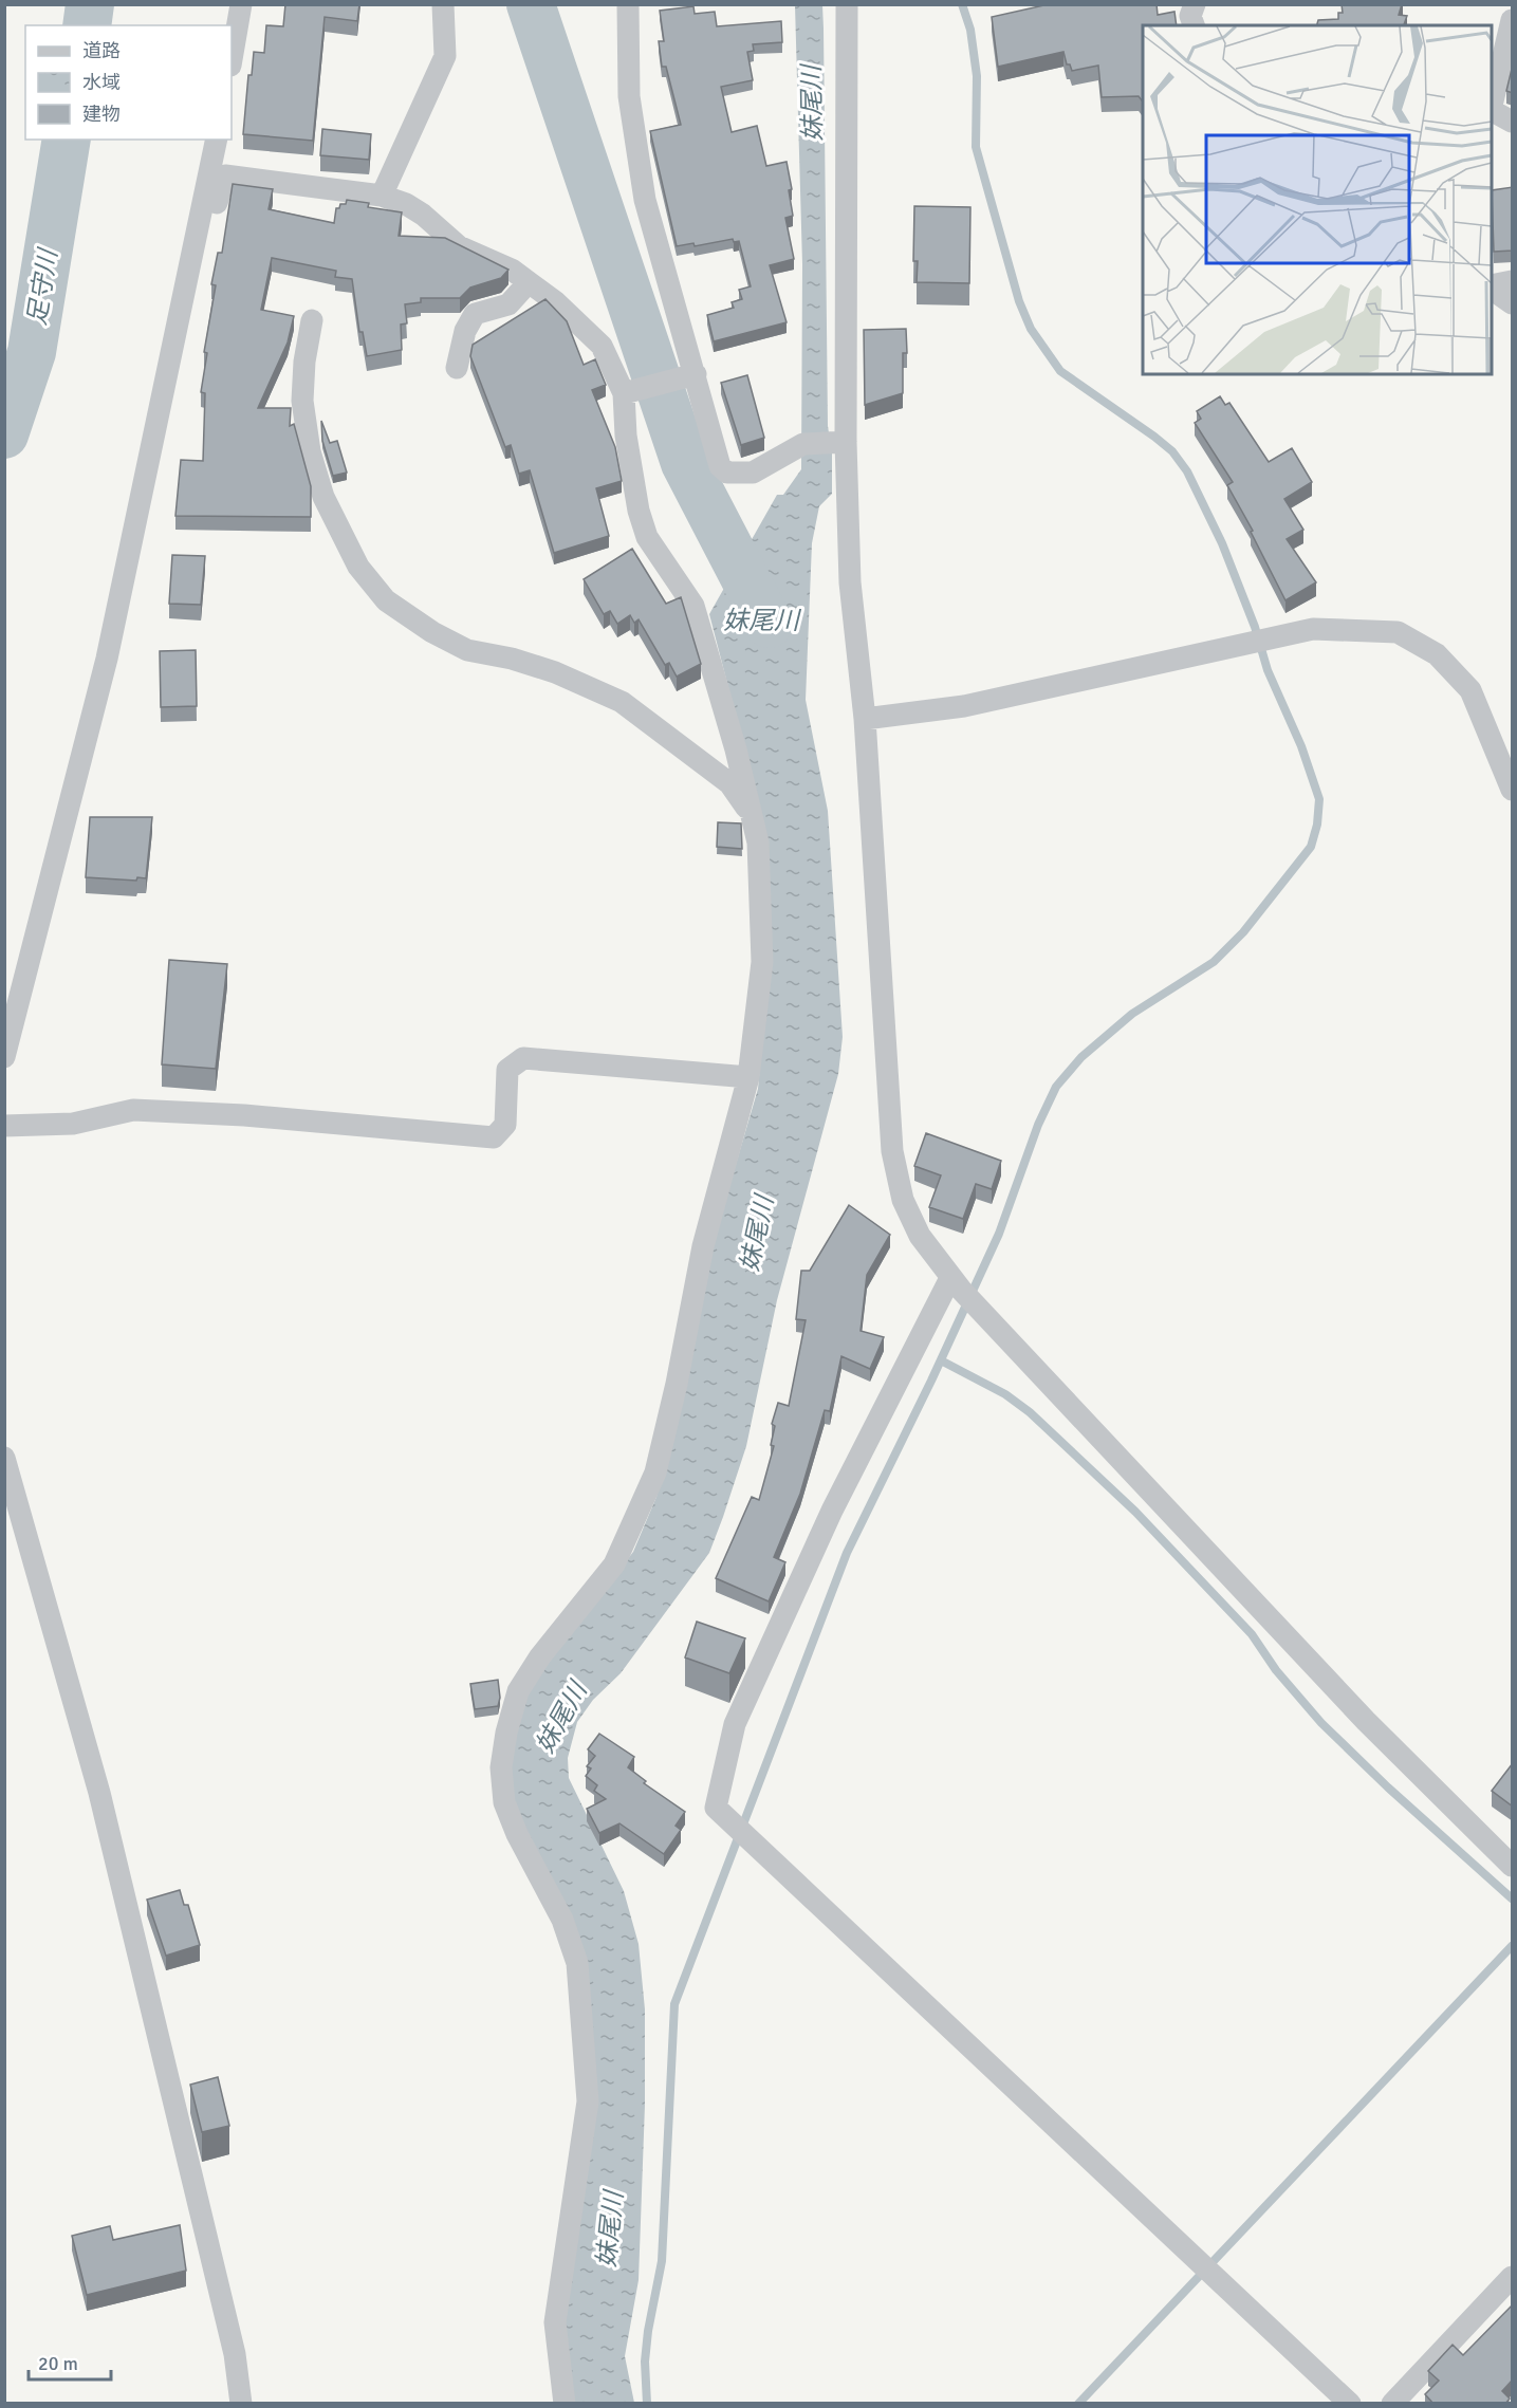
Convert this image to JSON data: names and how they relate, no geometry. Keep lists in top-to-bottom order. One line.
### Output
{"water":["妹尾川","足守川"],"legend":["道路","水域","建物"],"scale_bar":"20 m"}
